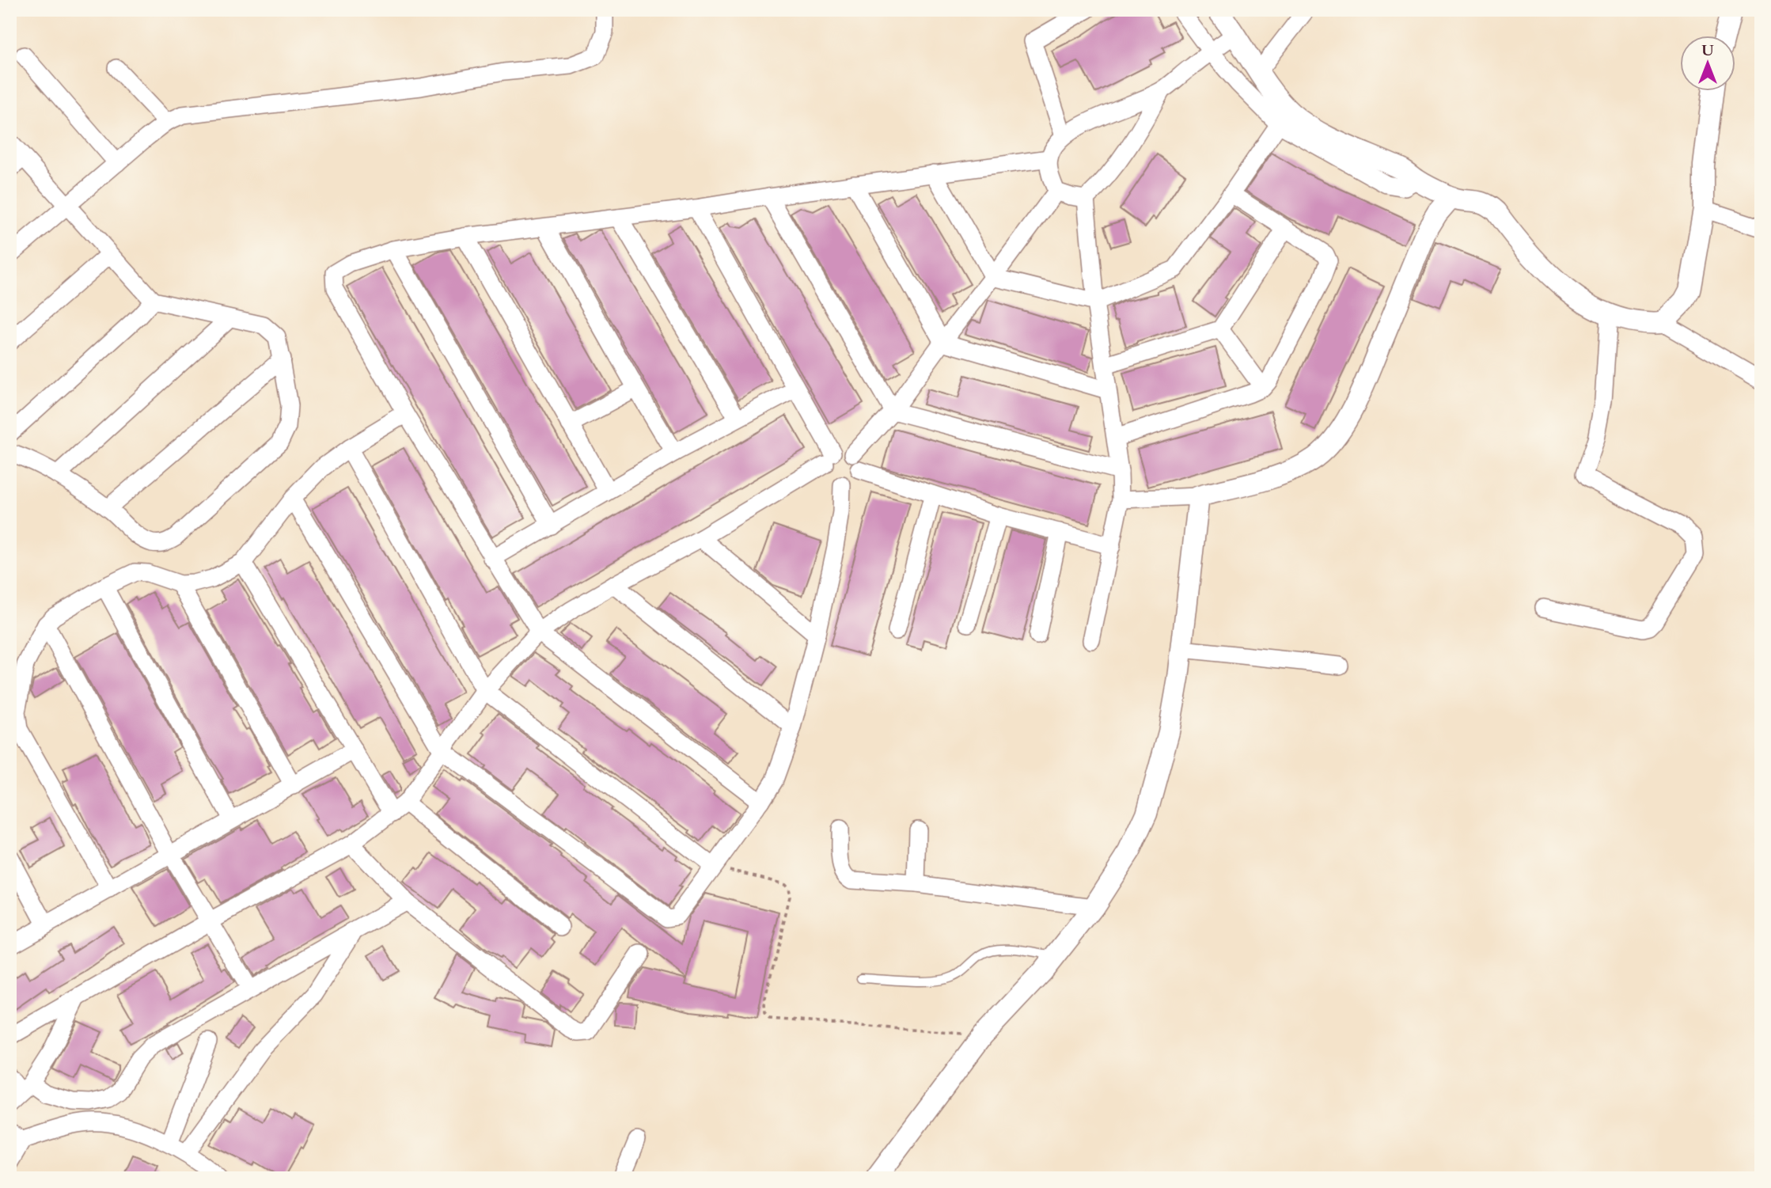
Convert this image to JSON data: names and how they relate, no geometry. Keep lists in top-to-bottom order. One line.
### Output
{"north":"top"}
